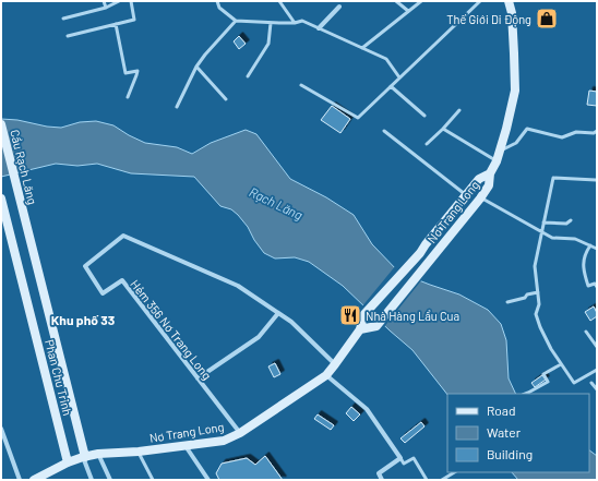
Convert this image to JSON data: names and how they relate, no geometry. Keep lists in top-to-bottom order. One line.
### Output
{"streets":{"main road":["Cầu Rạch Lăng","Nơ Trang Long","Phan Chu Trinh"],"street":["Hẻm 356 Nơ Trang Long"]},"crossings":[["Cầu Rạch Lăng","Phan Chu Trinh"],["Nơ Trang Long","Hẻm 356 Nơ Trang Long"],["Nơ Trang Long","Phan Chu Trinh"]],"districts":["Khu phố 33"],"water":["Rạch Lăng"],"places":{"shop":["Thế Giới Di Động"],"restaurant":["Nhà Hàng Lẩu Cua"]},"legend":["Road","Water","Building"]}
